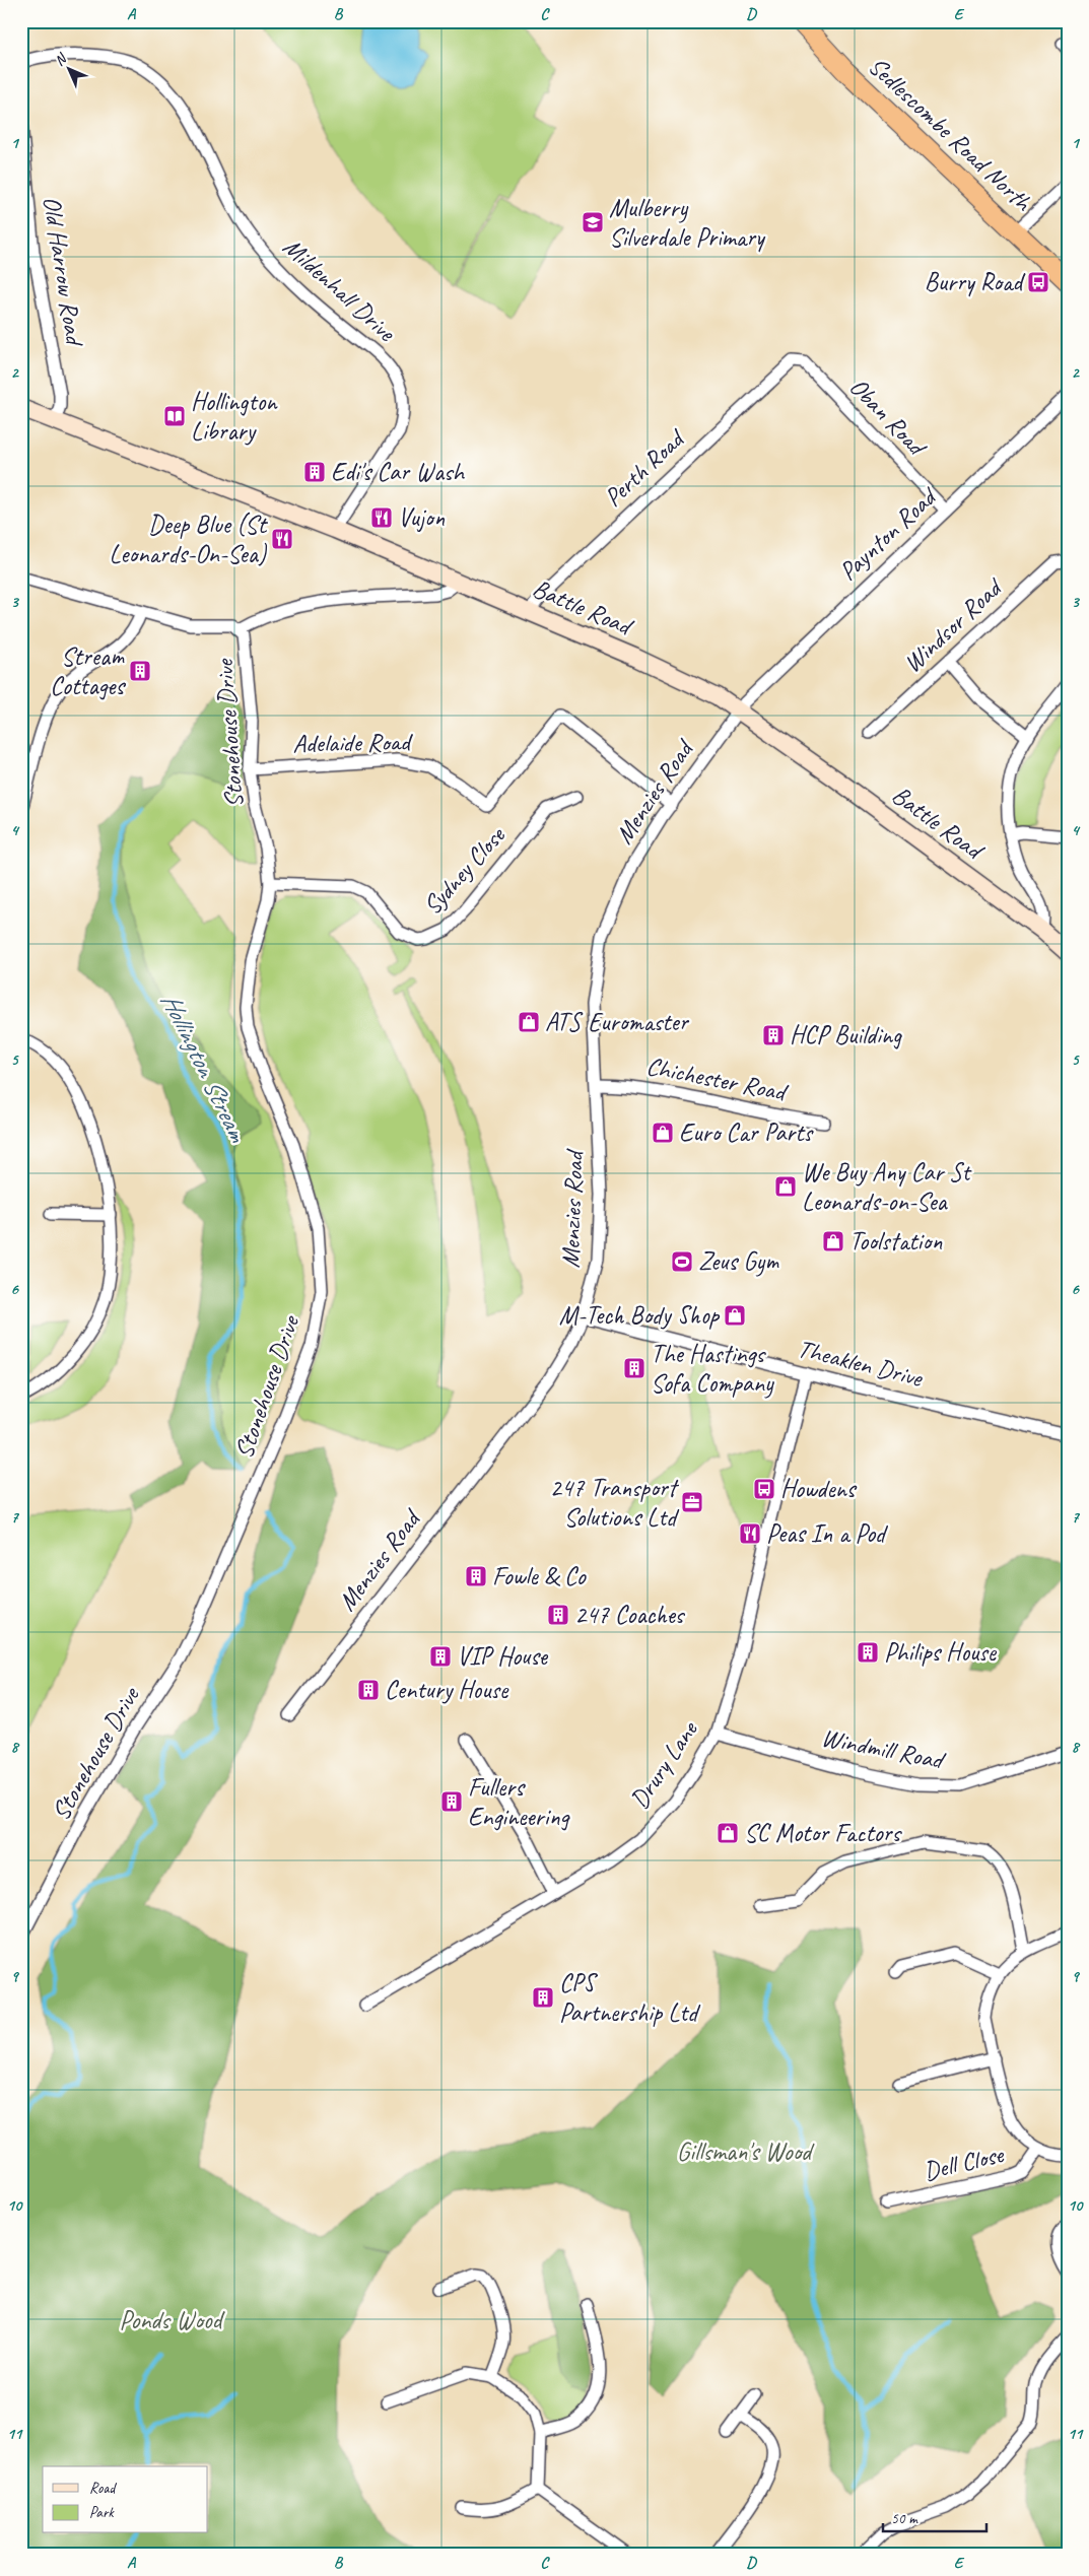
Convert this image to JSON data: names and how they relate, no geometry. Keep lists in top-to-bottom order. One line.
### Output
{"streets":{"highway":["Sedlescombe Road North"],"main road":["Battle Road"],"street":["Old Harrow Road","Mildenhall Drive","Oban Road","Perth Road","Paynton Road","Windsor Road","Stonehouse Drive","Adelaide Road","Menzies Road","Sydney Close","Chichester Road","Theaklen Drive","Windmill Road","Drury Lane","Dell Close"]},"crossings":[["Old Harrow Road","Battle Road"],["Mildenhall Drive","Battle Road"],["Oban Road","Perth Road"],["Oban Road","Paynton Road"],["Perth Road","Battle Road"],["Paynton Road","Battle Road"],["Paynton Road","Menzies Road"],["Battle Road","Menzies Road"],["Stonehouse Drive","Adelaide Road"],["Stonehouse Drive","Sydney Close"],["Adelaide Road","Menzies Road"],["Menzies Road","Chichester Road"],["Menzies Road","Theaklen Drive"],["Theaklen Drive","Drury Lane"],["Windmill Road","Drury Lane"]],"water":["Hollington Stream"],"parks":["Gillsman's Wood","Ponds Wood"],"places":{"school or university":["Mulberry Silverdale Primary"],"bus stop":["Burry Road","Howdens"],"library":["Hollington Library"],"building":["Edi's Car Wash","Stream Cottages","HCP Building","The Hastings Sofa Company","Fowle & Co","247 Coaches","Philips House","VIP House","Century House","Fullers Engineering","CPS Partnership Ltd"],"restaurant":["Vujon","Deep Blue (St Leonards-On-Sea)","Peas In a Pod"],"shop":["ATS Euromaster","Euro Car Parts","We Buy Any Car St Leonards-on-Sea","Toolstation","M-Tech Body Shop","SC Motor Factors"],"sports":["Zeus Gym"],"office":["247 Transport Solutions Ltd"]},"legend":["Road","Park"],"scale_bar":"50 m","north":"top left","grid":{"columns":["A","B","C","D","E"],"rows":["1","2","3","4","5","6","7","8","9","10","11"]}}
